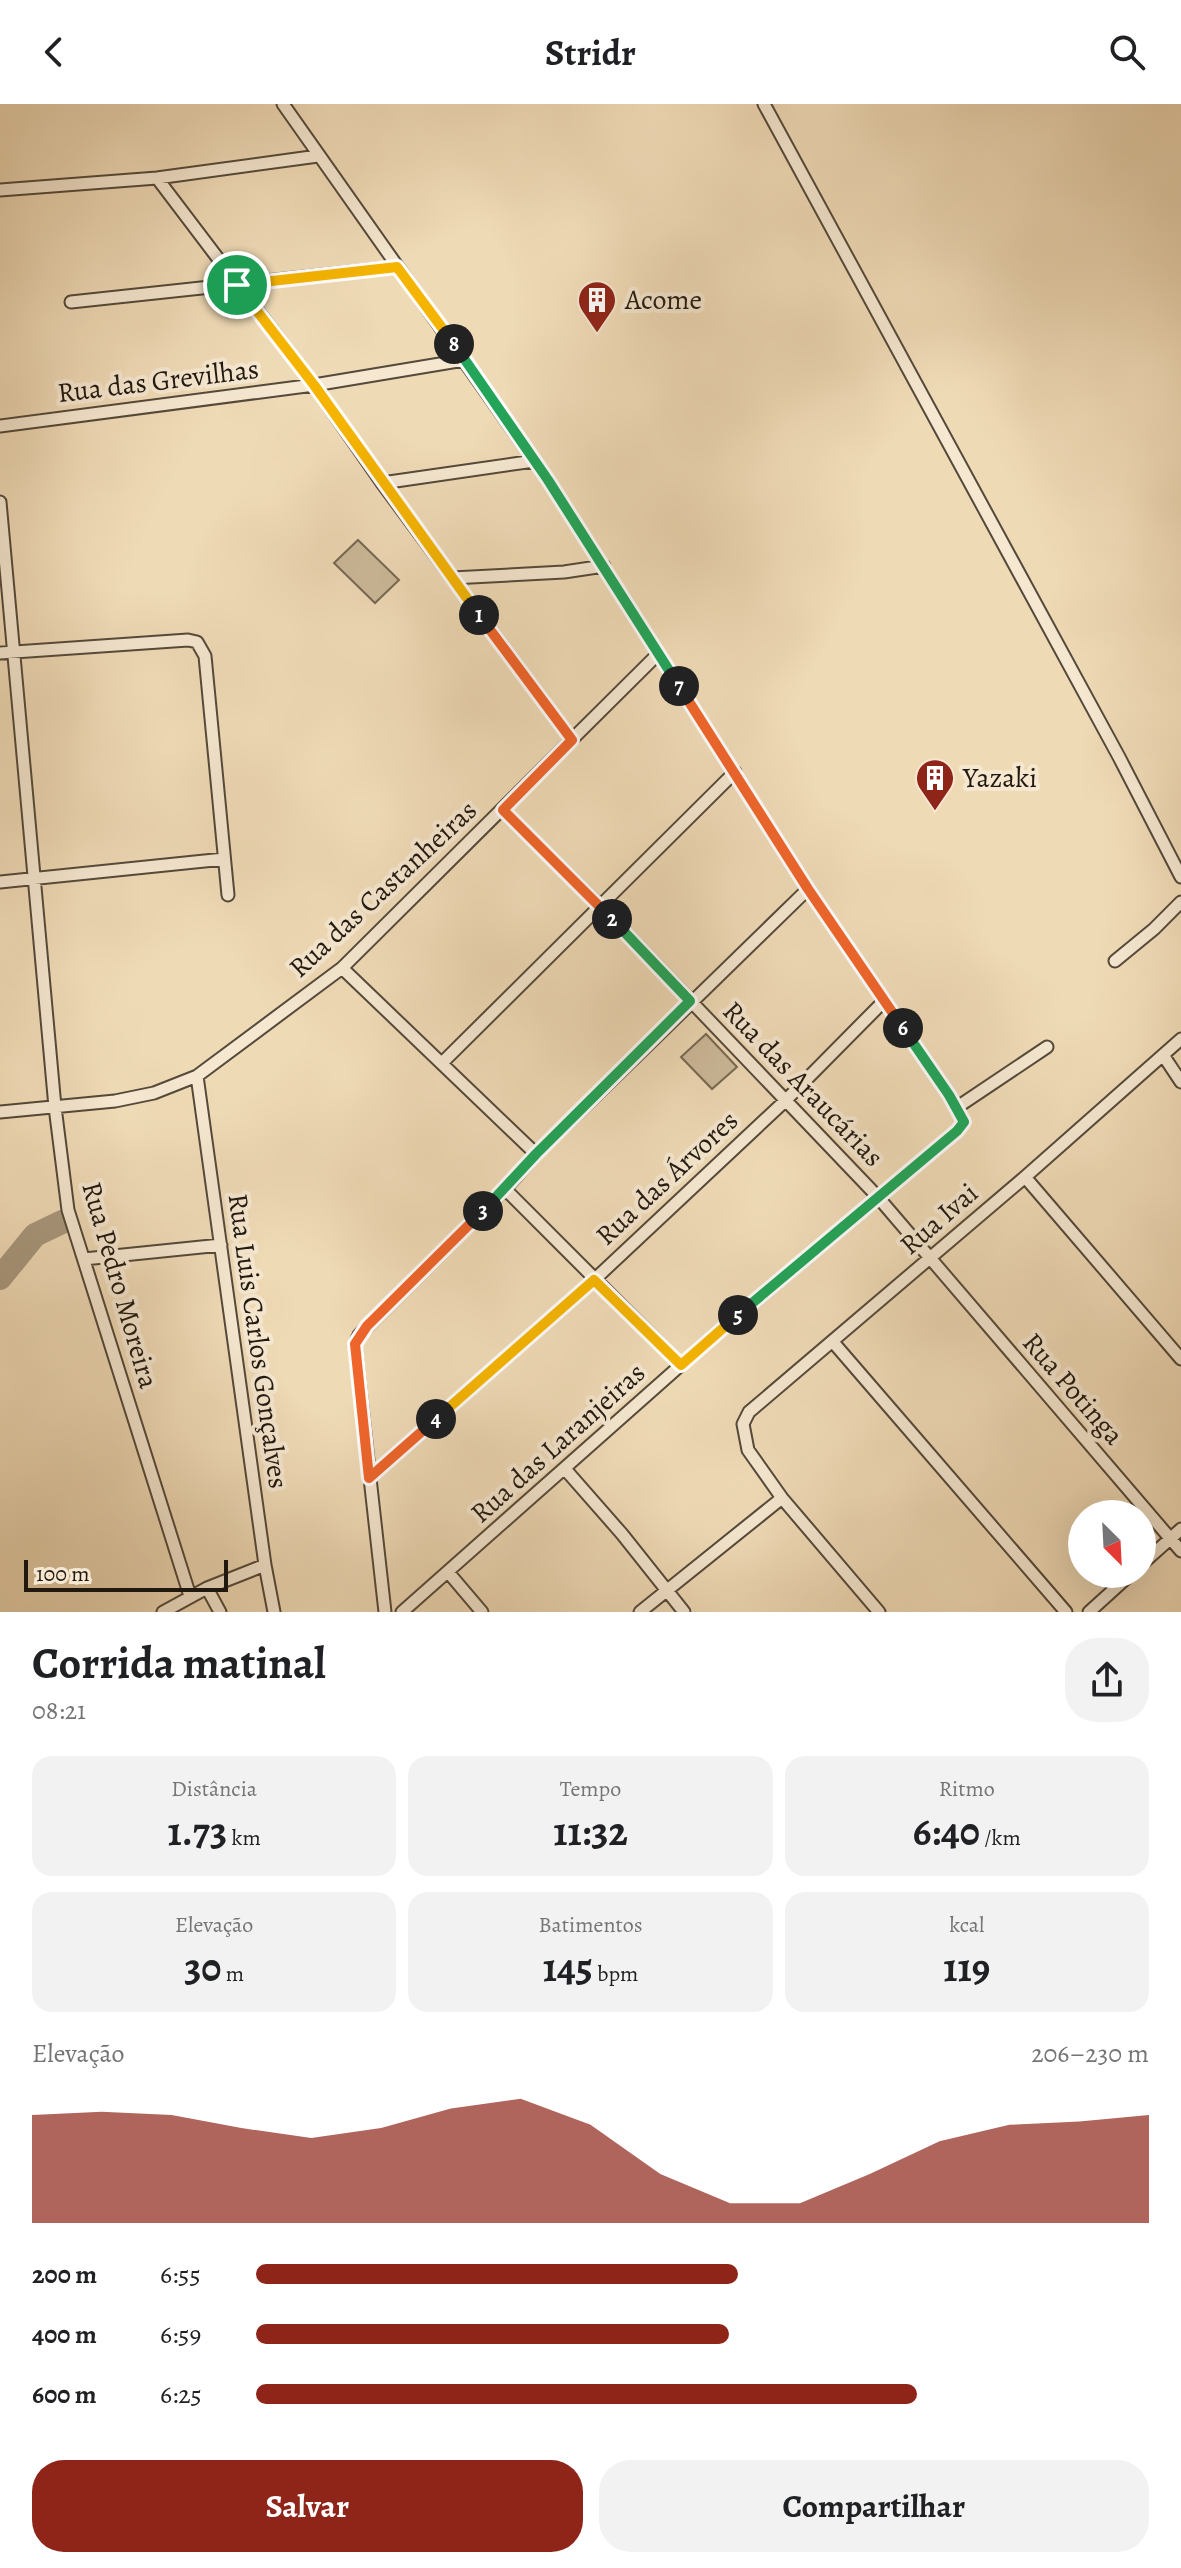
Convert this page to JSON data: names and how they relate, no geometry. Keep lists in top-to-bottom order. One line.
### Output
{"streets":{"street":["Rua das Grevilhas","Rua das Castanheiras","Rua das Araucárias","Rua das Árvores","Rua Ivai","Rua Pedro Moreira","Rua Luis Carlos Gonçalves","Rua Potinga","Rua das Laranjeiras"]},"crossings":[["Rua das Castanheiras","Rua das Araucárias"],["Rua das Castanheiras","Rua Pedro Moreira"],["Rua das Castanheiras","Rua Luis Carlos Gonçalves"],["Rua das Araucárias","Rua das Árvores"],["Rua das Araucárias","Rua Ivai"],["Rua das Araucárias","Rua Potinga"],["Rua das Araucárias","Rua das Laranjeiras"],["Rua Ivai","Rua Potinga"]],"places":{"building":["Acome","Yazaki"]},"scale_bar":"100 m","north":"bottom right","page":{"header":"Stridr","pins":["8","1","7","2","6","3","5","4"],"scale":"100 m","heading":["Corrida matinal","08:21"],"stats":[["Distância","1.73 km"],["Tempo","11:32"],["Ritmo","6:40 /km"],["Elevação","30 m"],["Batimentos","145 bpm"],["kcal","119"]],"chart":["Elevação","206–230 m"],"list":[{"name":"200 m","note":"6:55"},{"name":"400 m","note":"6:59"},{"name":"600 m","note":"6:25"}],"buttons":["Salvar","Compartilhar"]}}
